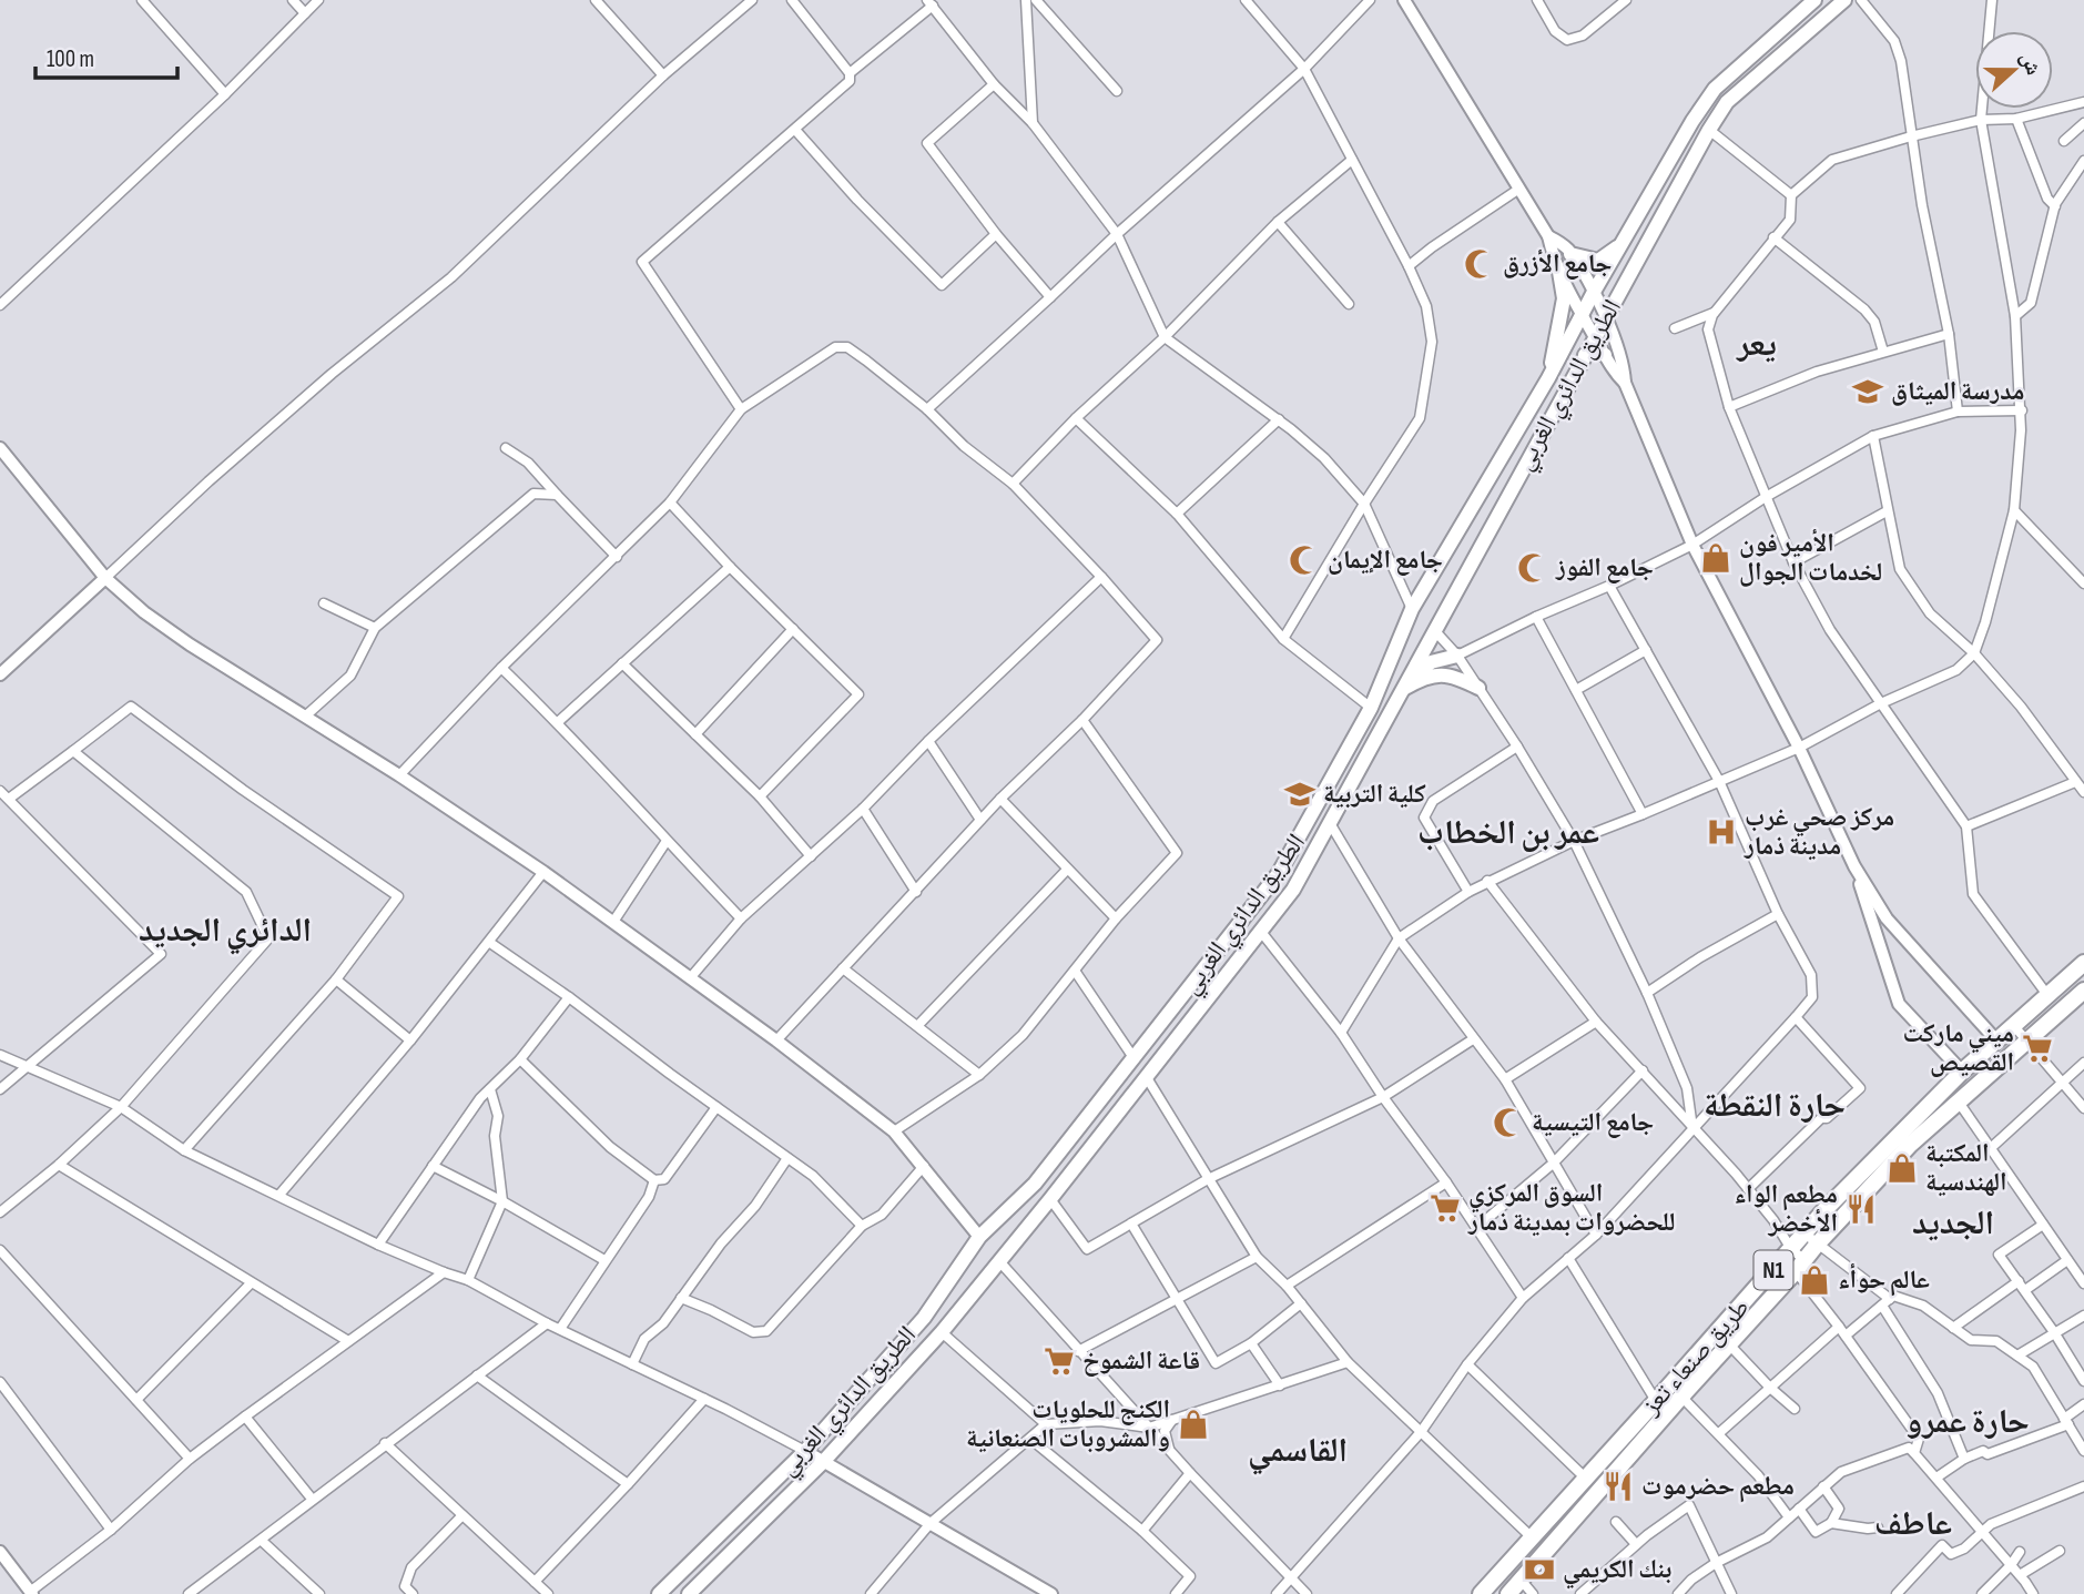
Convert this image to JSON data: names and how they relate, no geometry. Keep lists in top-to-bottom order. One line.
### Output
{"streets":{"highway":["N1","طريق صنعاء تعز"],"main road":["الطريق الدائري الغربي"]},"districts":["يعر","عمر بن الخطاب","الدائري الجديد","حارة النقطة","الجديد","حارة عمرو","القاسمي","عاطف"],"places":{"mosque":["جامع الأزرق","جامع الإيمان","جامع الفوز","جامع التيسية"],"school or university":["مدرسة الميثاق","كلية التربية"],"shop":["الأمير فون لخدمات الجوال","المكتبة الهندسية","عالم حوأء","الكنج للحلويات والمشروبات الصنعانية"],"hospital":["مركز صحي غرب مدينة ذمار"],"supermarket":["ميني ماركت القصيص","السوق المركزي للحضروات بمدينة ذمار","قاعة الشموخ"],"restaurant":["مطعم الواء الأخضر","مطعم حضرموت"],"bank":["بنك الكريمي"]},"scale_bar":"100 m","north":"right"}
